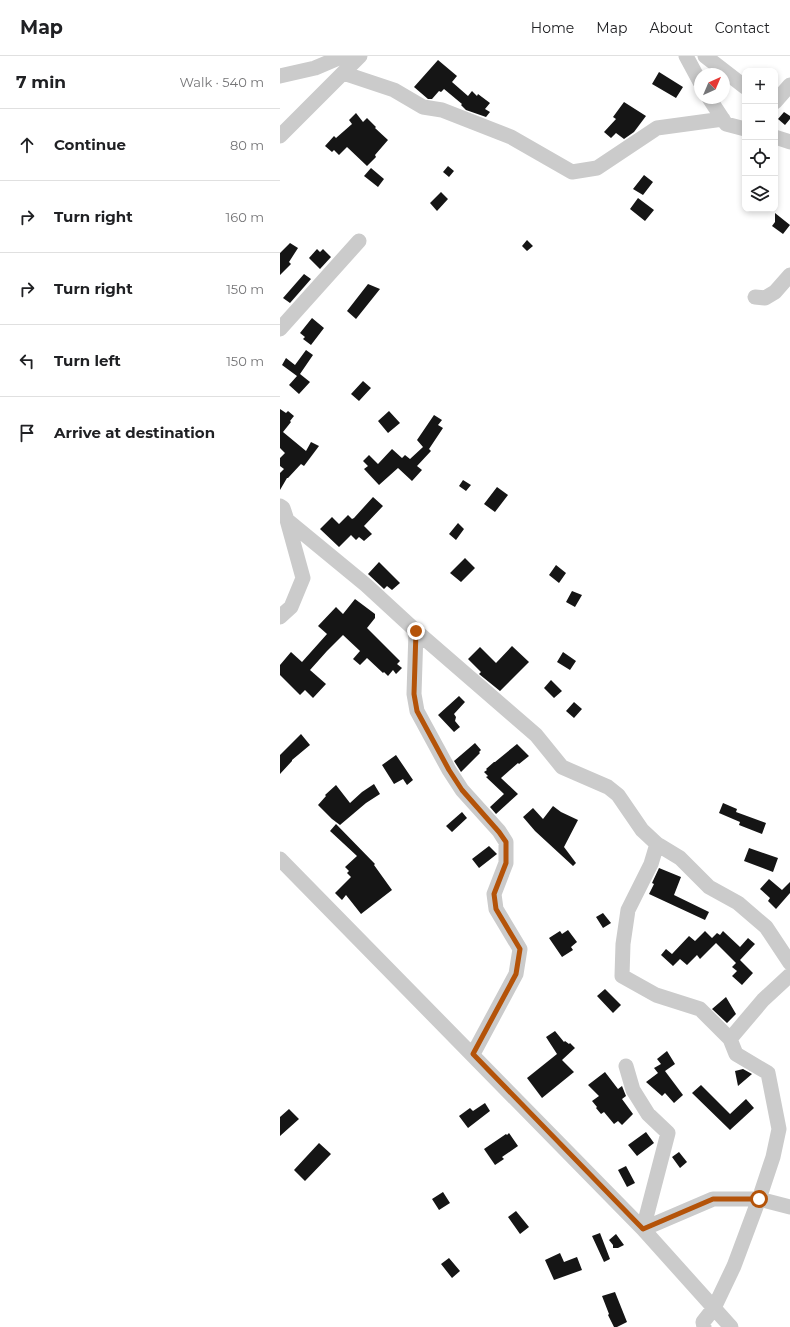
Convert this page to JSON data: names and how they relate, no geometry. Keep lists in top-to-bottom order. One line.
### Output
{"north":"top right","page":{"header":"Map","nav":["Home","Map","About","Contact"],"heading":["7 min","Walk · 540 m"],"map_buttons":["+","−"],"list":[["Continue","80 m"],["Turn right","160 m"],["Turn right","150 m"],["Turn left","150 m"],"Arrive at destination"]}}
